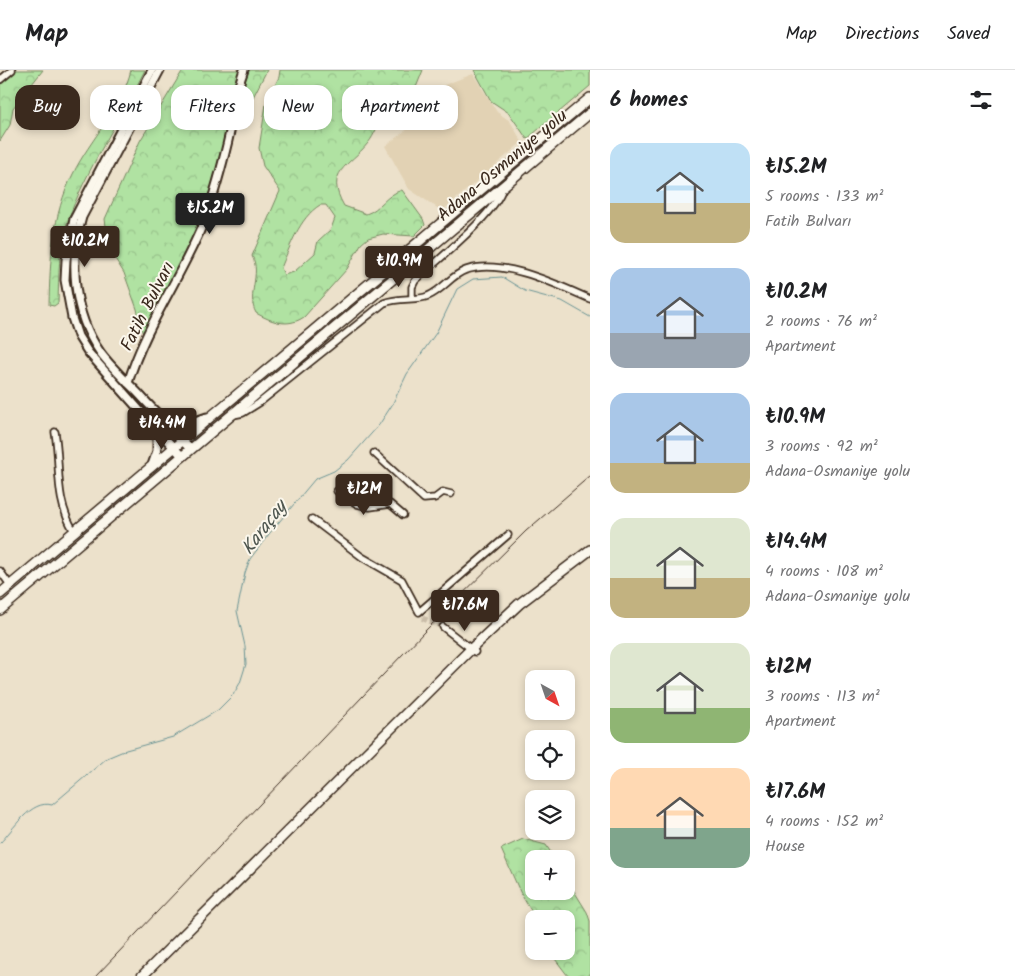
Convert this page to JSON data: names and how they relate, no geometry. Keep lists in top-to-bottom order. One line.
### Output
{"streets":{"highway":["Adana-Osmaniye yolu"],"street":["Fatih Bulvarı"]},"water":["Karaçay"],"north":"bottom right","page":{"header":"Map","nav":["Map","Directions","Saved"],"heading":"6 homes","chip":["Buy","Rent","Filters","New","Apartment"],"list":[{"name":"₺15.2M","note":"5 rooms · 133 m² · Fatih Bulvarı"},{"name":"₺10.2M","note":"2 rooms · 76 m² · Apartment"},{"name":"₺10.9M","note":"3 rooms · 92 m² · Adana-Osmaniye yolu"},{"name":"₺14.4M","note":"4 rooms · 108 m² · Adana-Osmaniye yolu"},{"name":"₺12M","note":"3 rooms · 113 m² · Apartment"},{"name":"₺17.6M","note":"4 rooms · 152 m² · House"}],"price":["₺15.2M","₺10.2M","₺10.9M","₺14.4M","₺12M","₺17.6M"],"map_buttons":["+","−"]}}
